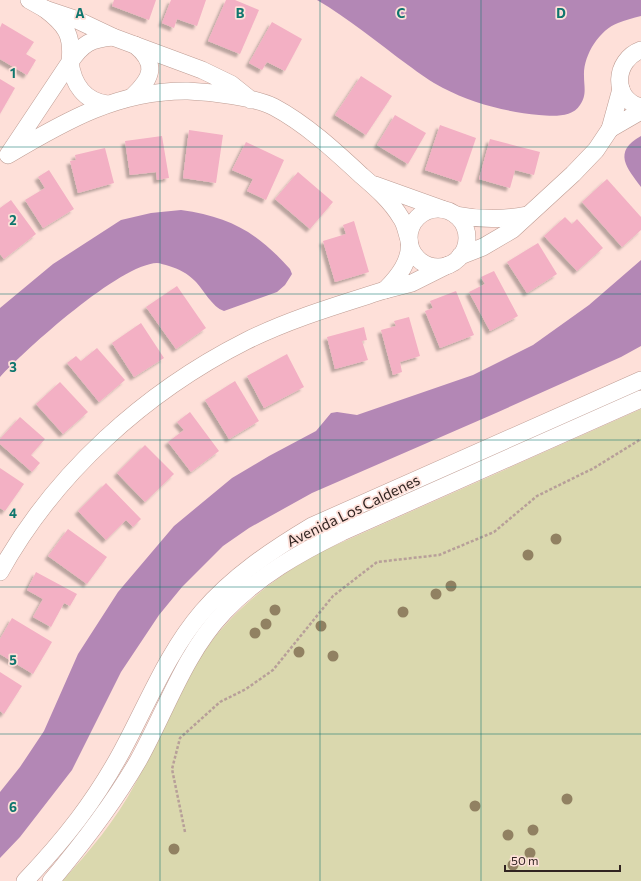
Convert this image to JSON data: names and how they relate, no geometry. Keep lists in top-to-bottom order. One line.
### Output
{"streets":{"street":["Avenida Los Caldenes"]},"scale_bar":"50 m","grid":{"columns":["A","B","C","D"],"rows":["1","2","3","4","5","6"]}}
